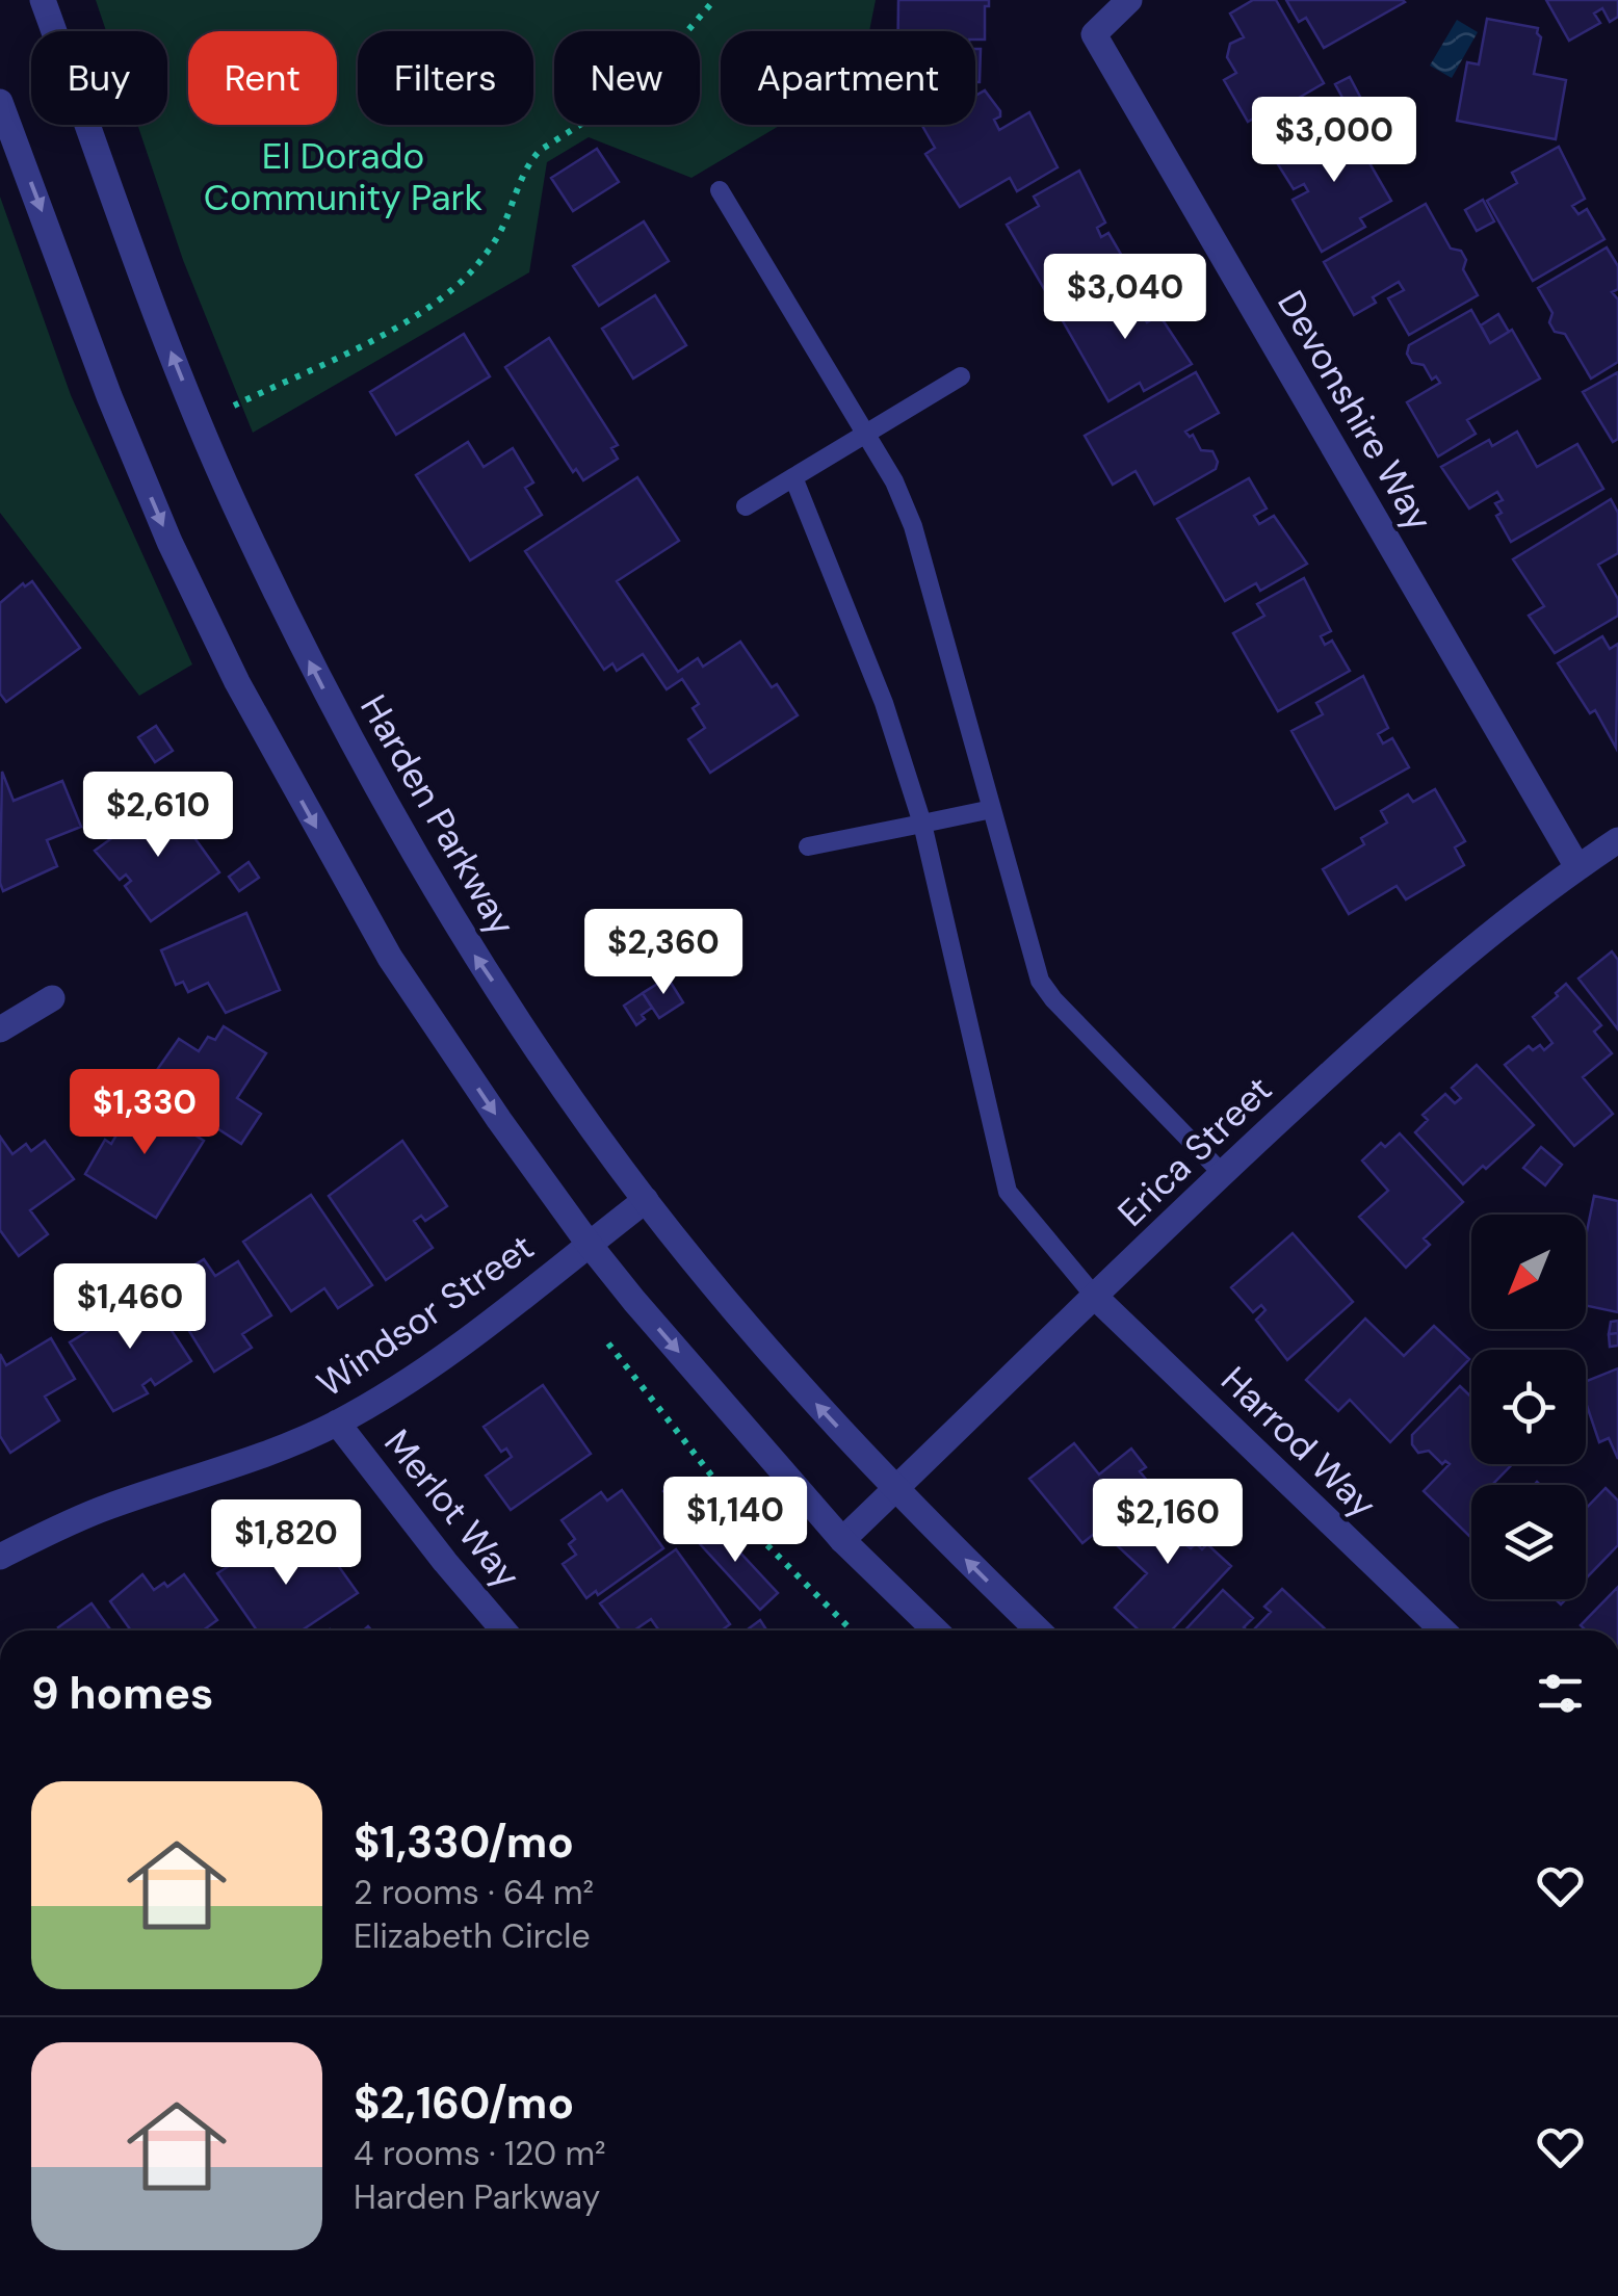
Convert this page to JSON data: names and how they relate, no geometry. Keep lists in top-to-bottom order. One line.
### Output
{"streets":{"street":["Devonshire Way","Harden Parkway","Erica Street","Windsor Street","Harrod Way","Merlot Way"]},"crossings":[["Devonshire Way","Erica Street"],["Harden Parkway","Erica Street"],["Harden Parkway","Windsor Street"],["Erica Street","Harrod Way"],["Windsor Street","Merlot Way"]],"parks":["El Dorado Community Park"],"north":"bottom left","page":{"chip":["Buy","Rent","Filters","New","Apartment"],"price":["$3,000","$3,040","$2,610","$2,360","$1,330","$1,460","$1,140","$2,160","$1,820"],"heading":"9 homes","list":[{"name":"$1,330/mo","note":"2 rooms · 64 m² · Elizabeth Circle"},{"name":"$2,160/mo","note":"4 rooms · 120 m² · Harden Parkway"}]}}
